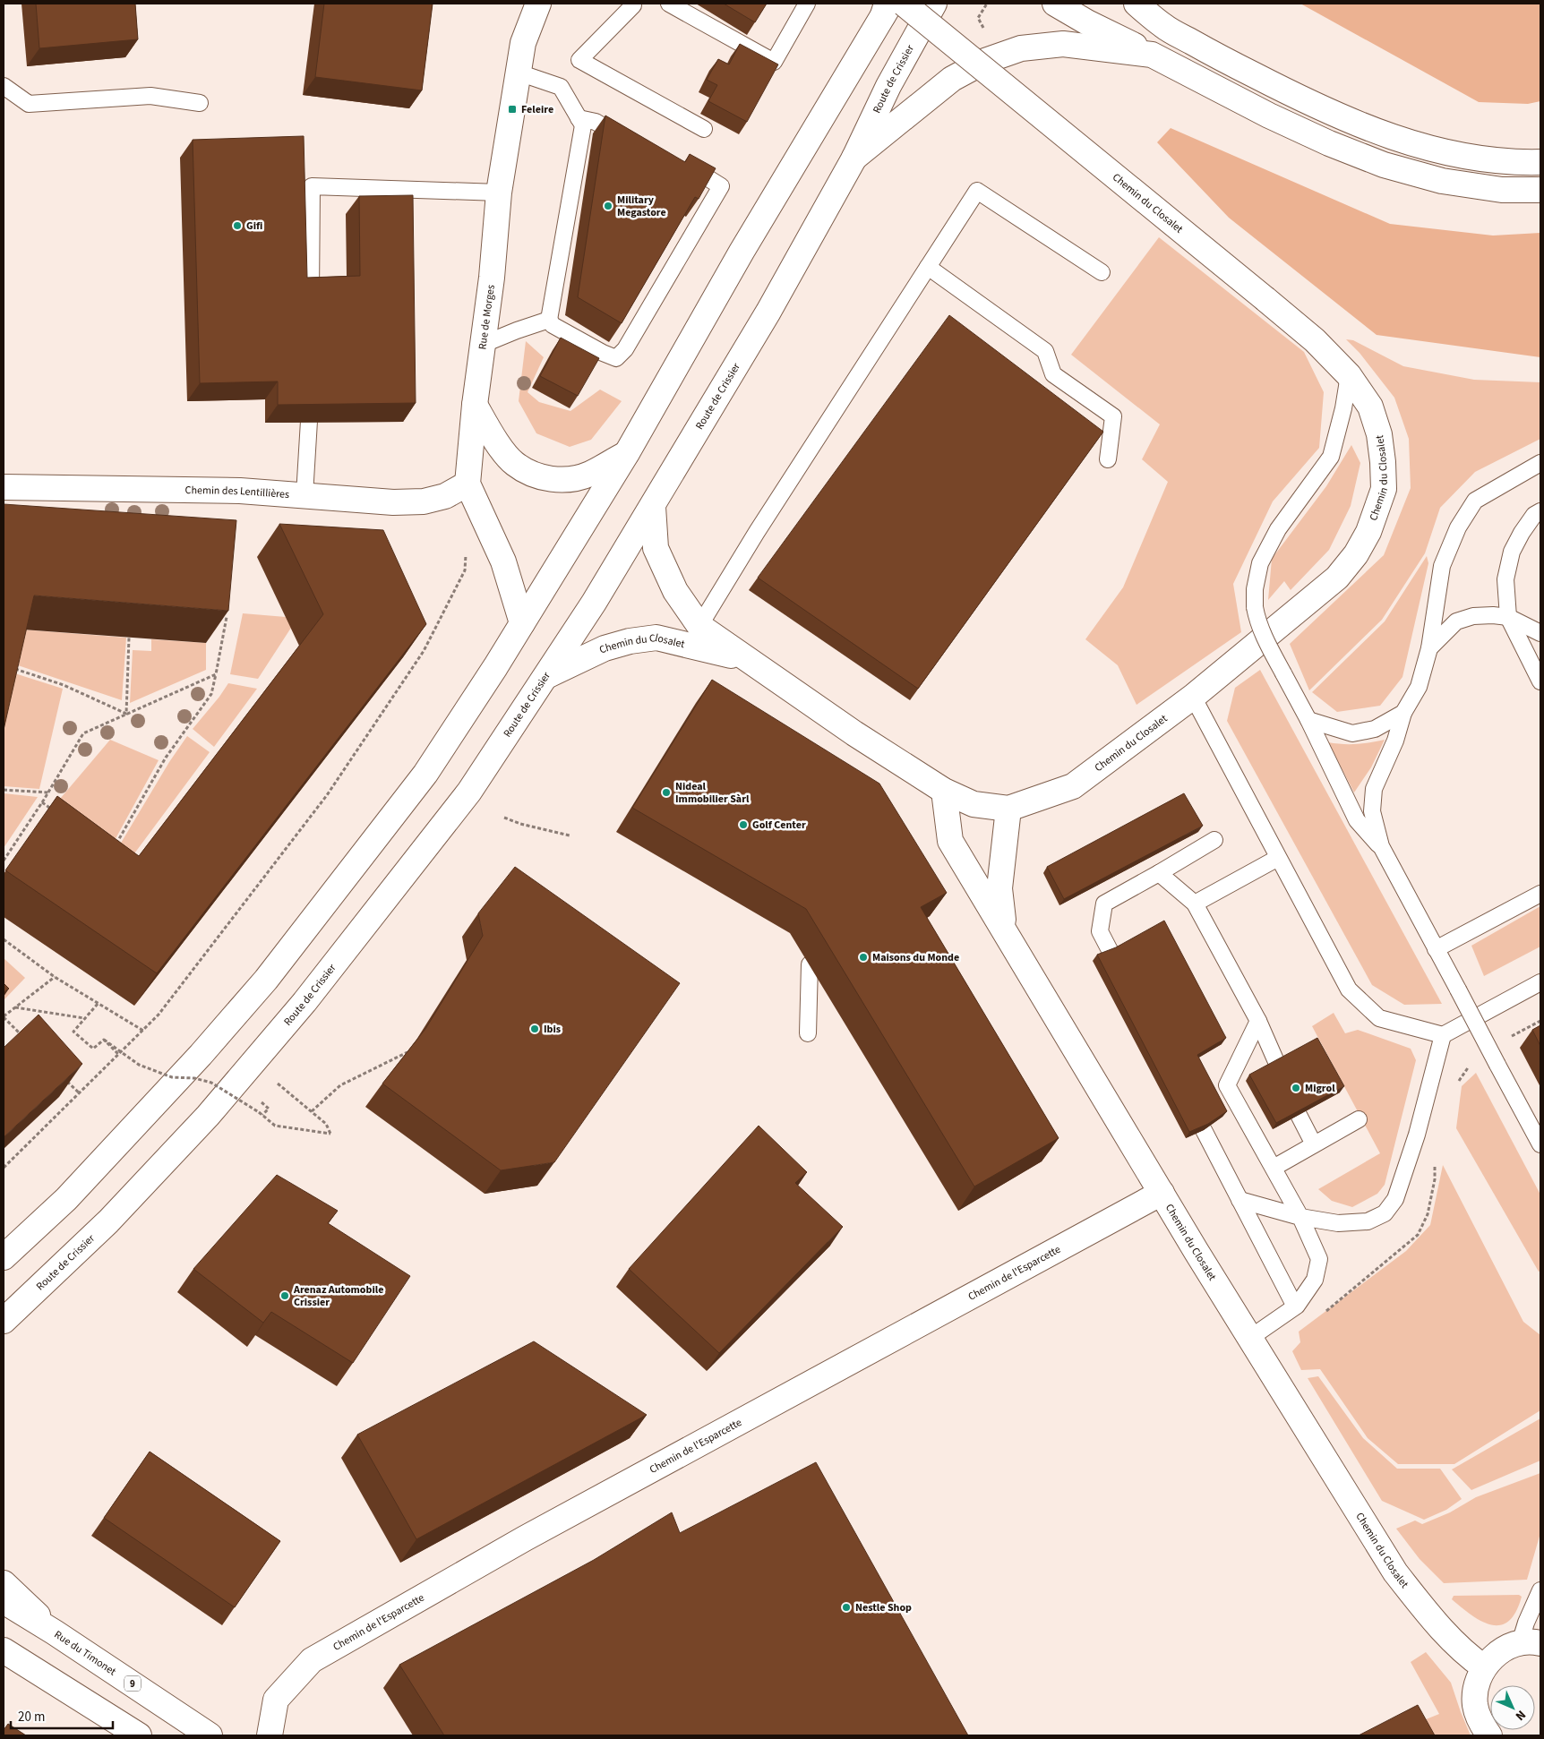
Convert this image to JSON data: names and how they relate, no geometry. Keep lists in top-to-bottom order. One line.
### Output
{"streets":{"main road":["Route de Crissier","Chemin du Closalet","Rue de Morges","Chemin des Lentillières","Chemin de l'Esparcette","Rue du Timonet","9"]},"crossings":[["Route de Crissier","Chemin du Closalet"],["Chemin du Closalet","Chemin de l'Esparcette"],["Rue de Morges","Chemin des Lentillières"]],"places":{"transit":["Feleire"],"other":["Military Megastore","Gifi","Nideal Immobilier Sàrl","Golf Center","Maisons du Monde","Ibis","Migrol","Arenaz Automobile Crissier","Nestle Shop"]},"scale_bar":"20 m","north":"bottom right"}
